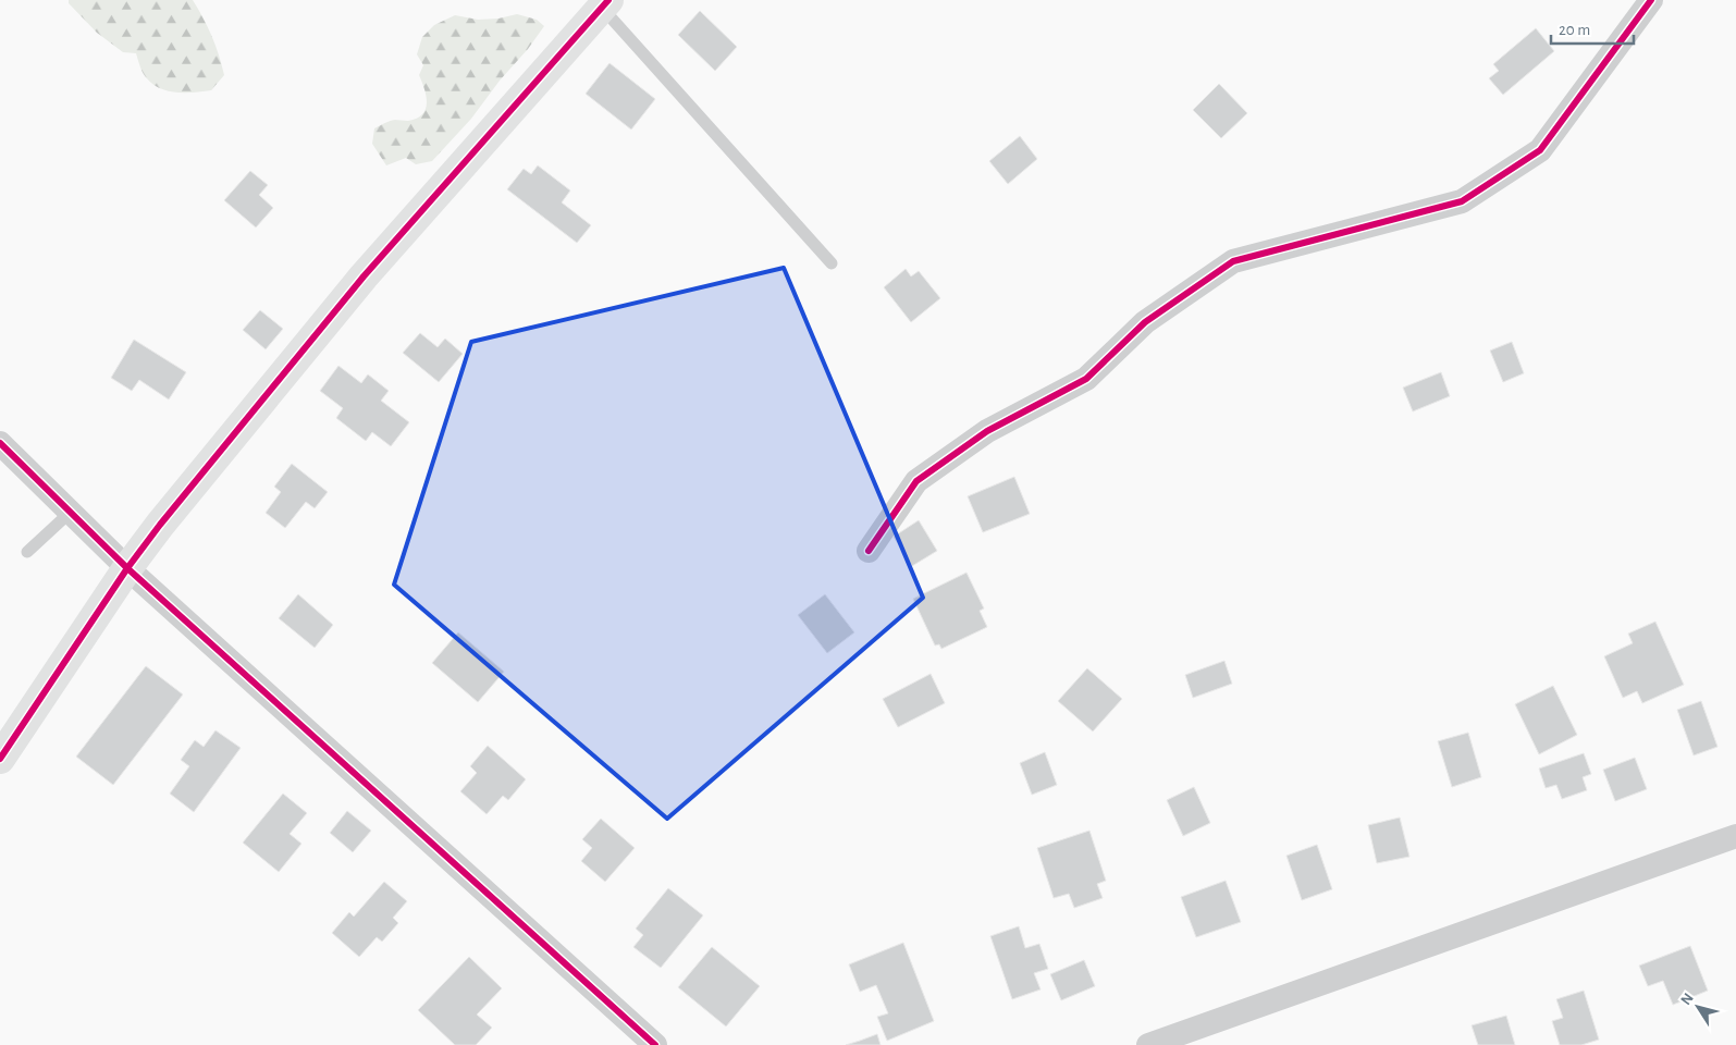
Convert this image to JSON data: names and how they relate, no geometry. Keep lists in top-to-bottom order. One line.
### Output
{"scale_bar":"20 m","north":"top left"}
